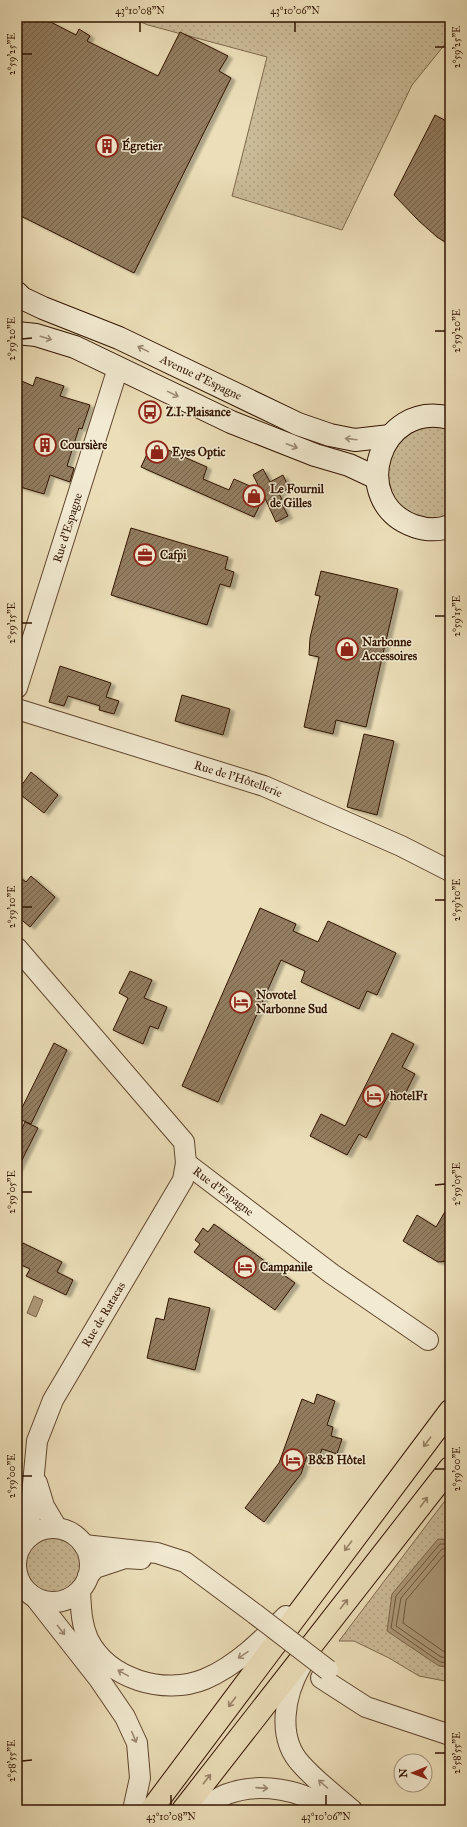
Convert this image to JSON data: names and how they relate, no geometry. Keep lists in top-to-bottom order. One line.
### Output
{"streets":{"main road":["Avenue d'Espagne"],"street":["Rue d'Espagne","Rue de l'Hôtellerie","Rue de Ratacas"]},"crossings":[["Rue d'Espagne","Rue de Ratacas"]],"places":{"building":["Égretier","Coursière"],"bus stop":["Z.I. Plaisance"],"shop":["Eyes Optic","Le Fournil de Gilles","Narbonne Accessoires"],"office":["Cafpi"],"hotel":["Novotel Narbonne Sud","hotelF1","Campanile","B&B Hôtel"]},"north":"left","coordinates":["43°10'08\"N","43°10'06\"N","2°59'25\"E","2°59'20\"E","2°59'15\"E","2°59'10\"E","2°59'05\"E","2°59'00\"E","2°58'55\"E"]}
